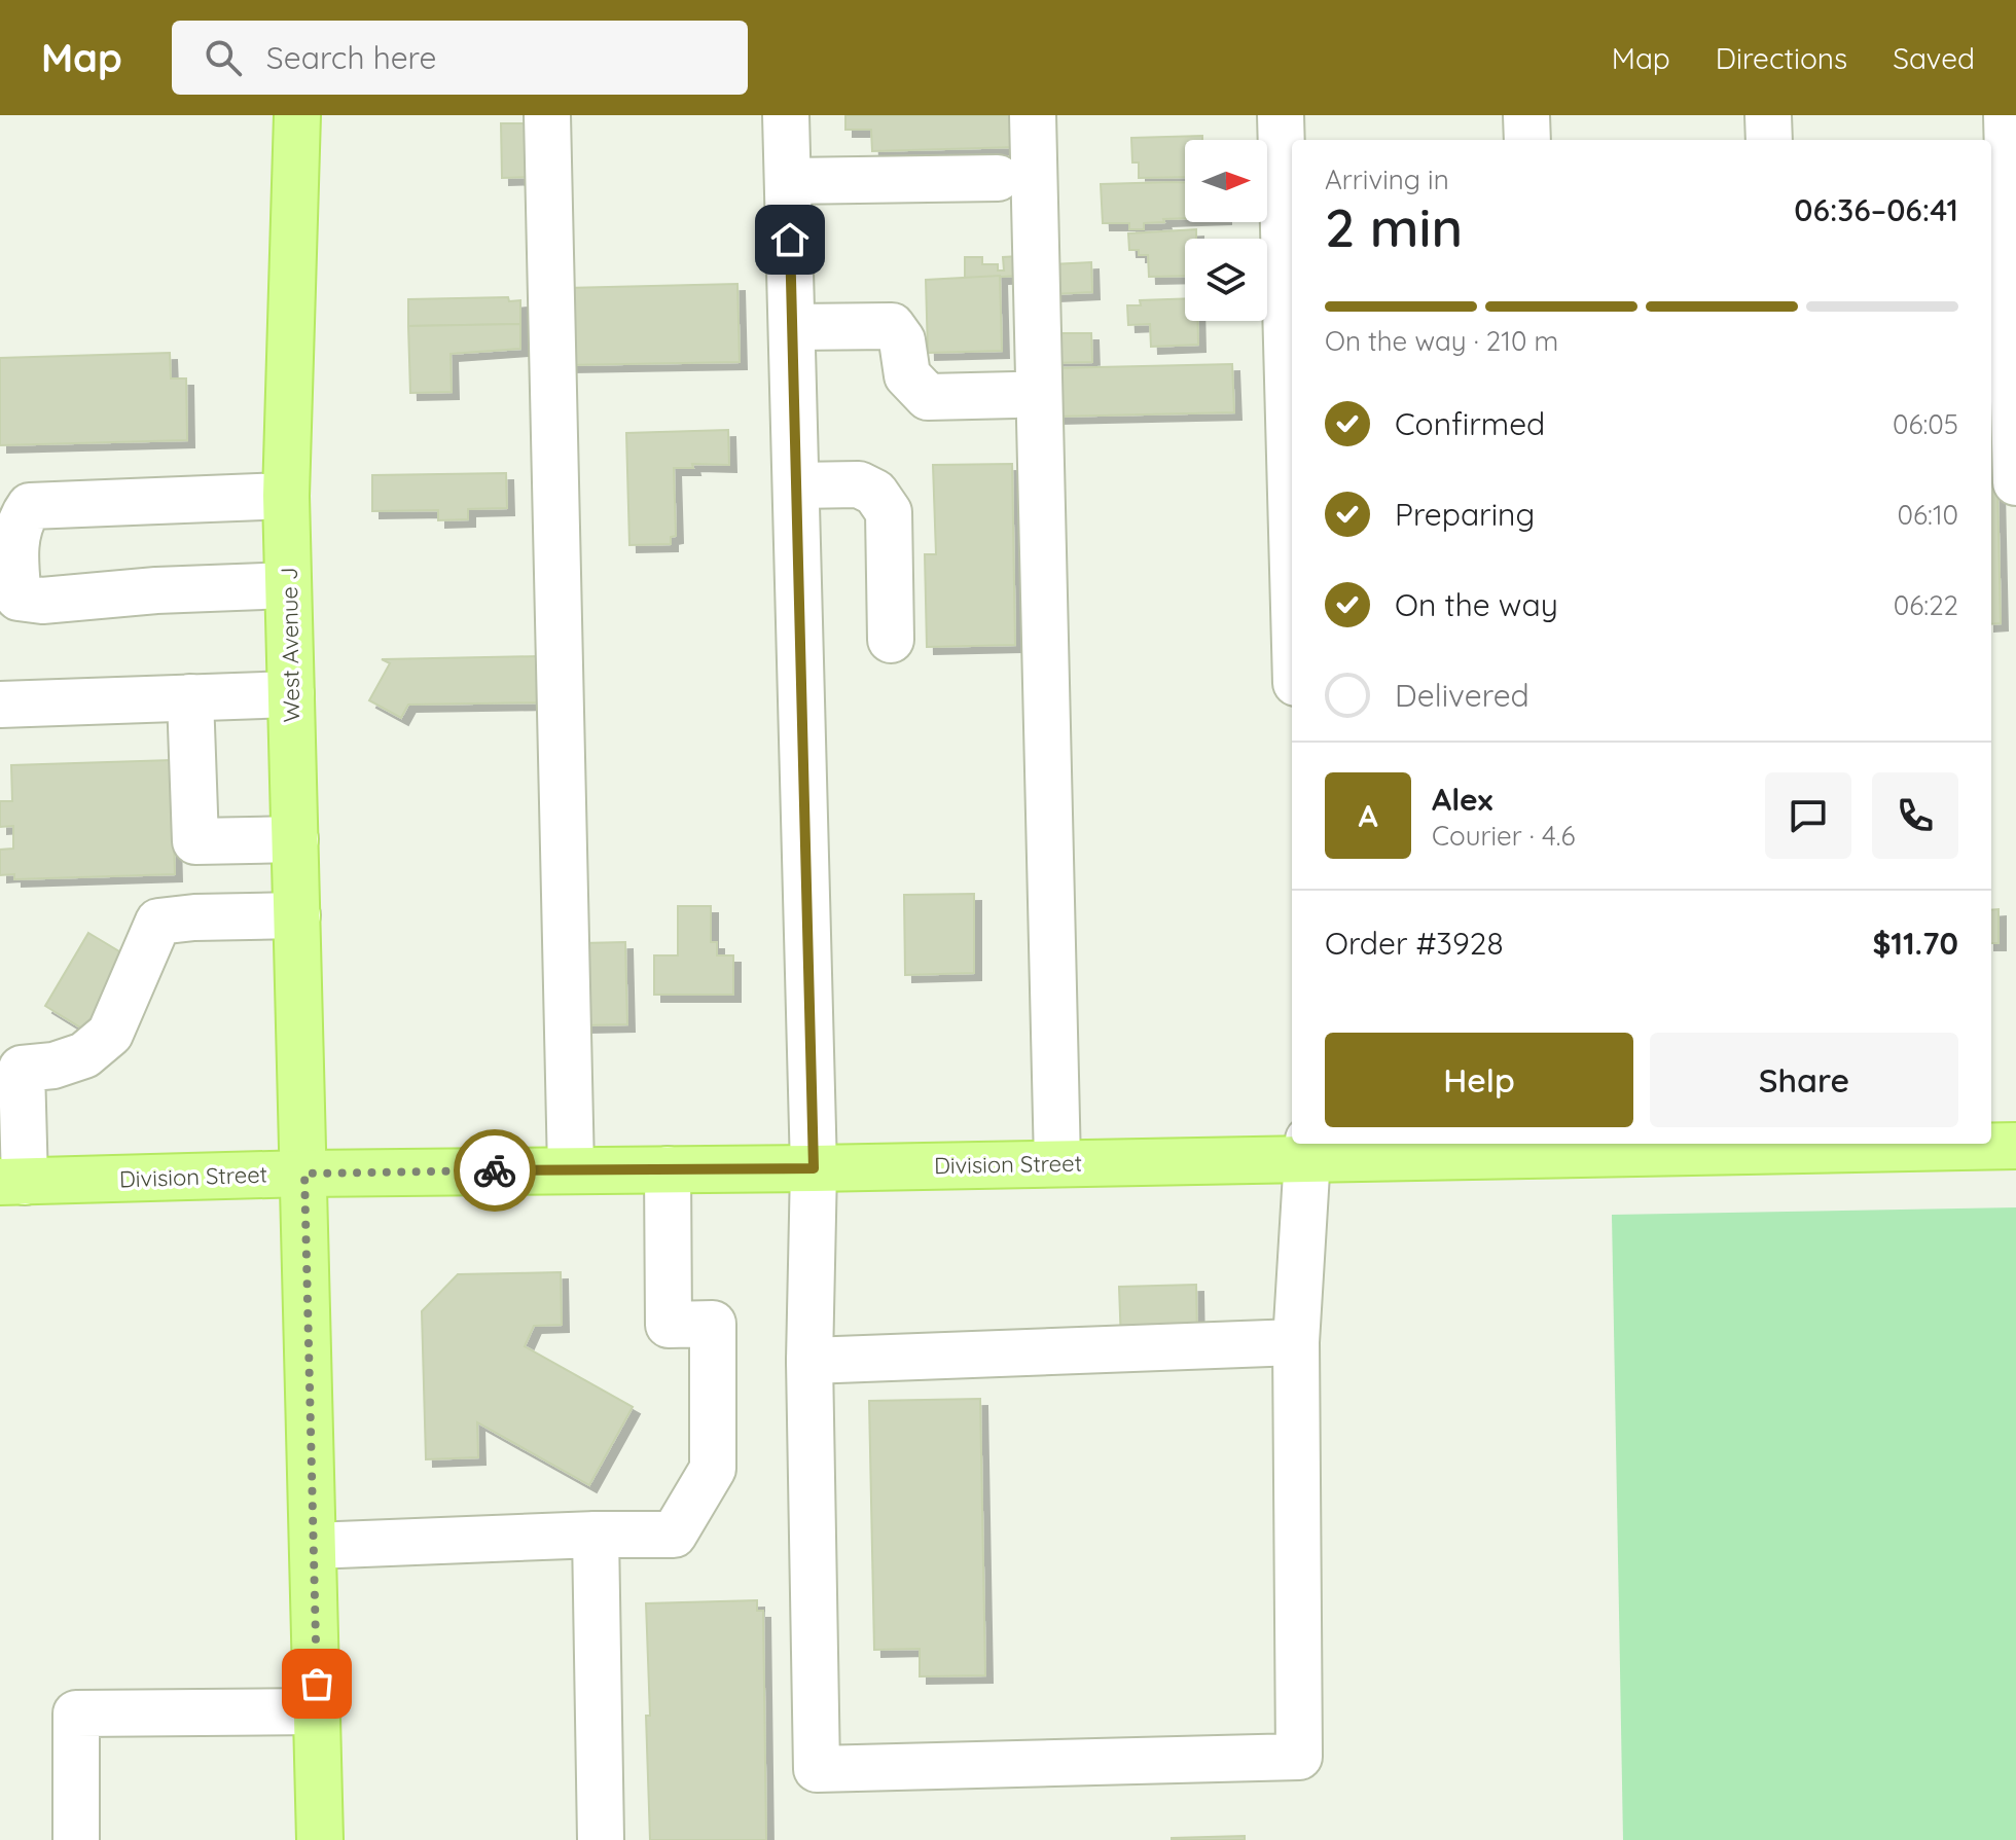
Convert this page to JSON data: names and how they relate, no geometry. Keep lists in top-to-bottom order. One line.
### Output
{"streets":{"main road":["West Avenue J","Division Street"]},"crossings":[["West Avenue J","Division Street"]],"north":"right","page":{"header":"Map","search":"Search here","nav":["Map","Directions","Saved"],"heading":["2 min","Arriving in","06:36–06:41"],"panel":["Alex","Courier · 4.6","Order #3928","$11.70"],"bar":"On the way · 210 m","list":[["Confirmed","06:05"],["Preparing","06:10"],["On the way","06:22"],"Delivered"],"round":"A","buttons":["Help","Share"]}}
